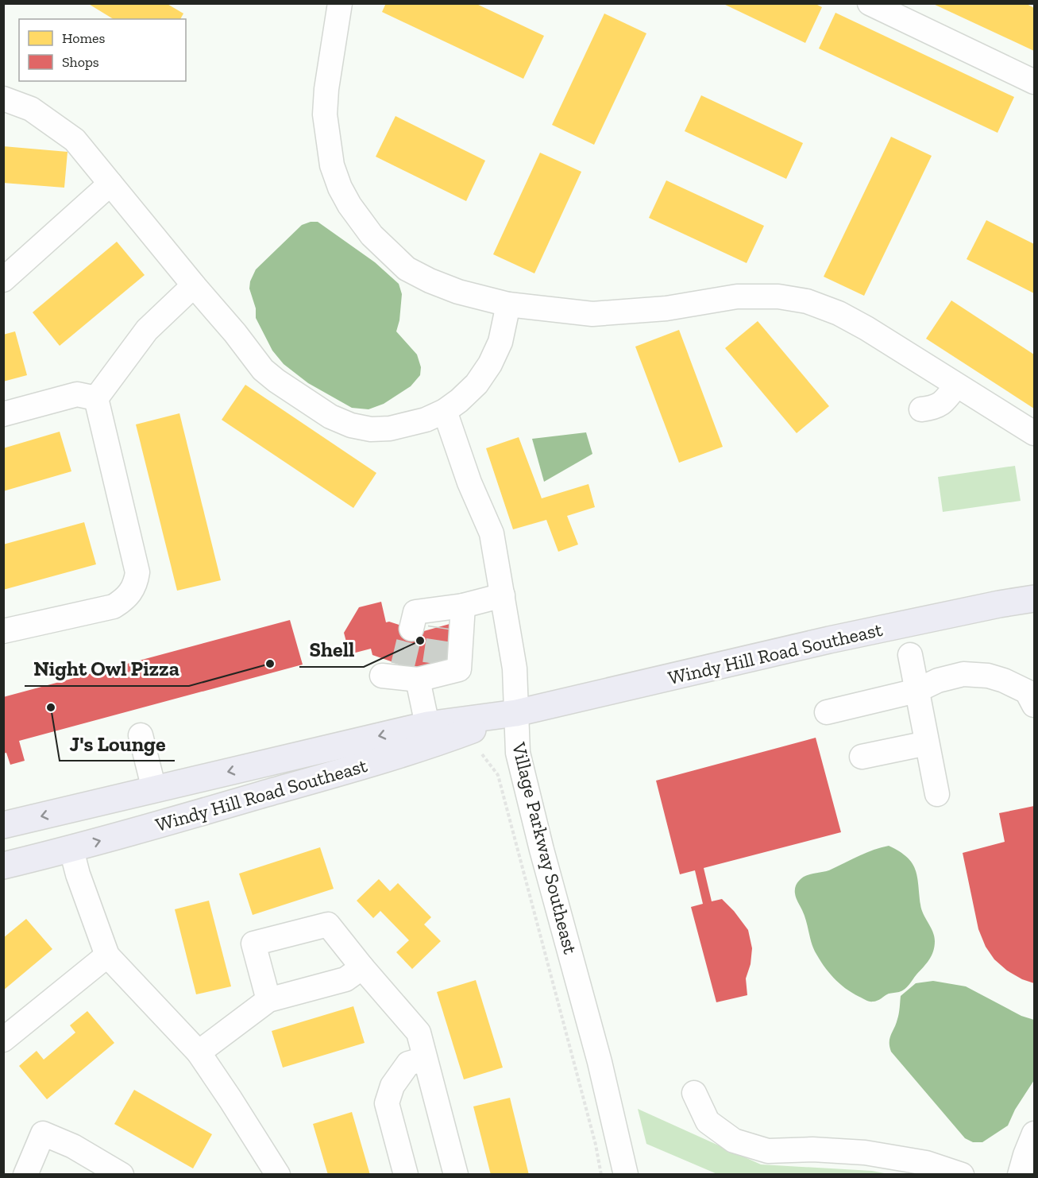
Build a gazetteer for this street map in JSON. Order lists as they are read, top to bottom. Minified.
{"streets":{"main road":["Windy Hill Road Southeast"],"street":["Village Parkway Southeast"]},"crossings":[["Windy Hill Road Southeast","Village Parkway Southeast"]],"places":["Shell","Night Owl Pizza","J's Lounge"],"legend":["Homes","Shops"]}
